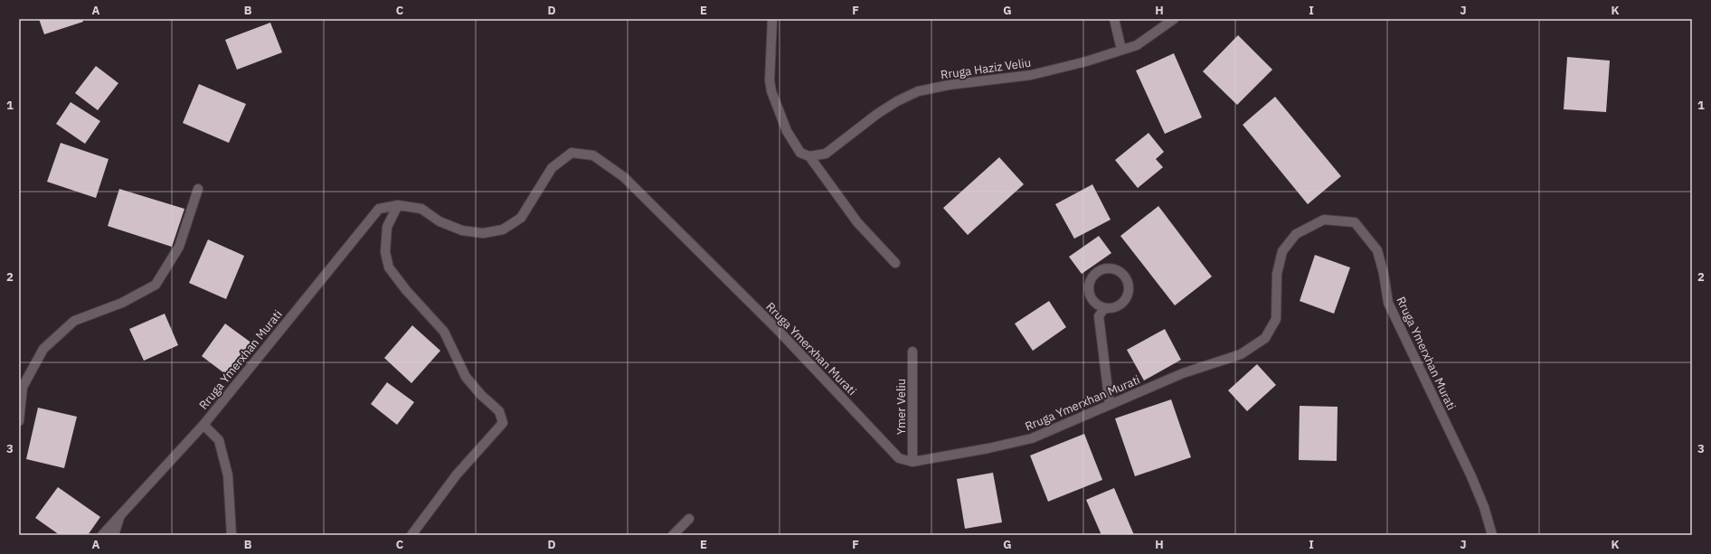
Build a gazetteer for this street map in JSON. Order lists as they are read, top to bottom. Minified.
{"streets":{"street":["Rruga Haziz Veliu","Rruga Ymerxhan Murati","Ymer Veliu"]},"crossings":[["Rruga Ymerxhan Murati","Ymer Veliu"]],"grid":{"columns":["A","B","C","D","E","F","G","H","I","J","K"],"rows":["1","2","3"]}}
